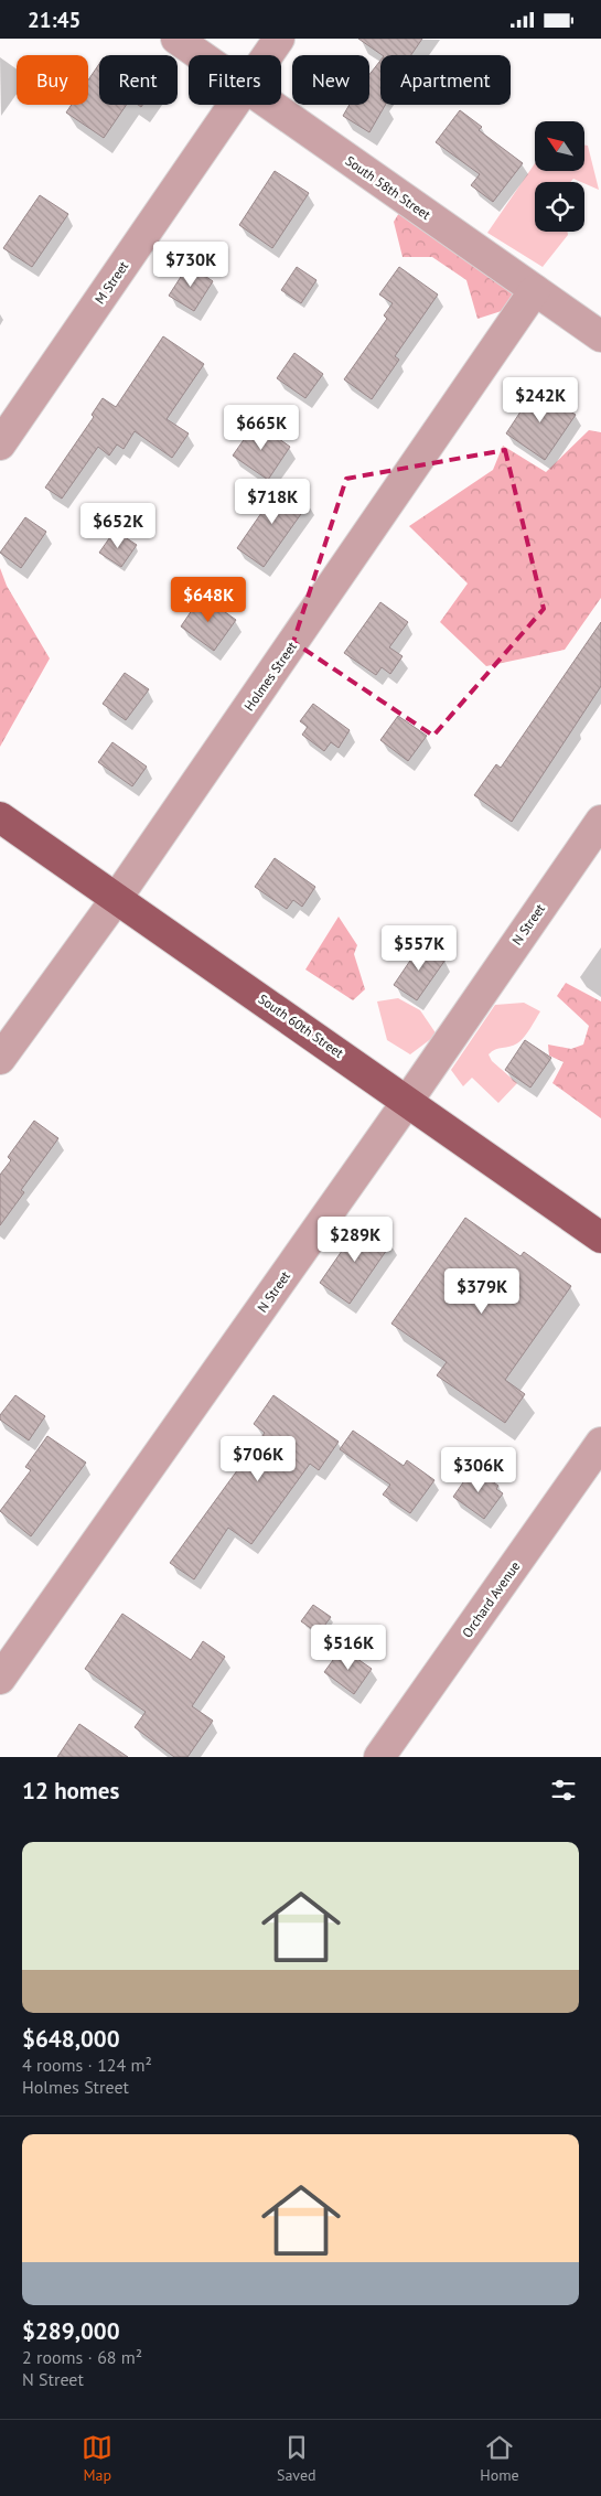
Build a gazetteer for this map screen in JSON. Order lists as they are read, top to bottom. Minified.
{"streets":{"main road":["South 60th Street"],"street":["South 58th Street","M Street","Holmes Street","N Street","Orchard Avenue"]},"crossings":[["South 58th Street","Holmes Street"],["Holmes Street","South 60th Street"],["N Street","South 60th Street"]],"north":"top left","page":{"status":"21:45","chip":["Buy","Rent","Filters","New","Apartment"],"price":["$730K","$242K","$665K","$718K","$652K","$648K","$557K","$289K","$379K","$706K","$306K","$516K"],"heading":"12 homes","list":[{"name":"$648,000","note":"4 rooms · 124 m² · Holmes Street"},{"name":"$289,000","note":"2 rooms · 68 m² · N Street"}],"tabs":["Map","Saved","Home"]}}
